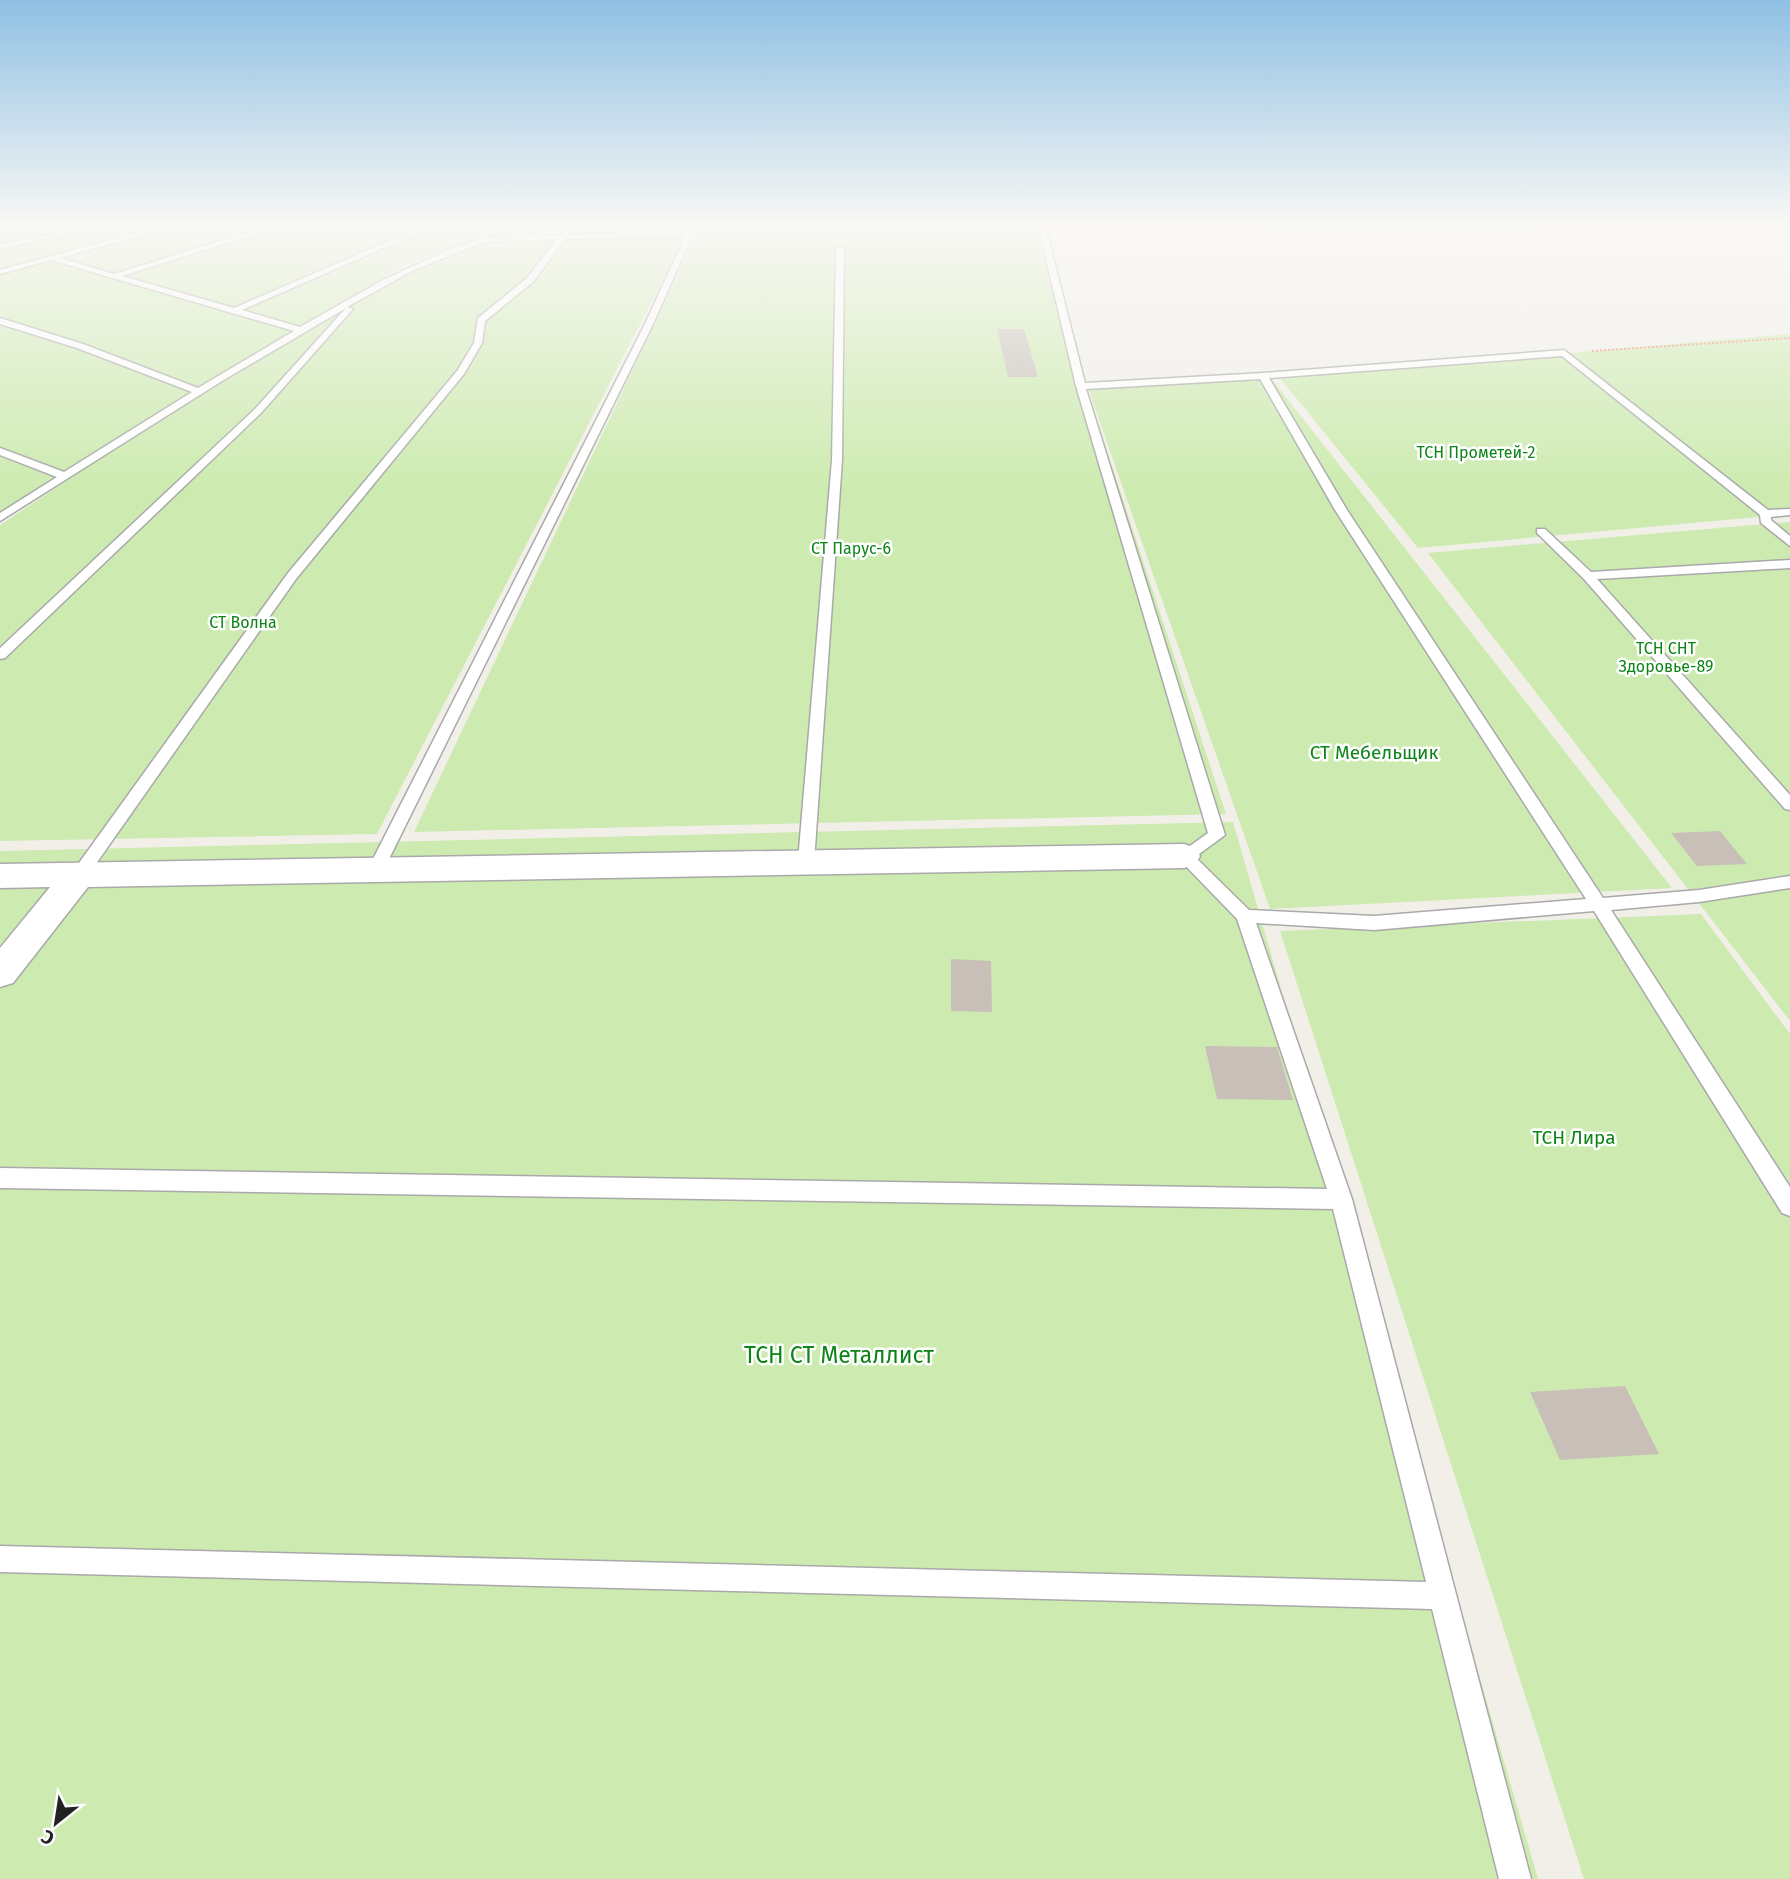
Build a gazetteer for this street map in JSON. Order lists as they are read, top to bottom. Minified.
{"parks":["ТСН Прометей-2","СТ Парус-6","СТ Волна","ТСН СНТ Здоровье-89","СТ Мебельщик","ТСН Лира","ТСН СТ Металлист"],"north":"bottom left"}
